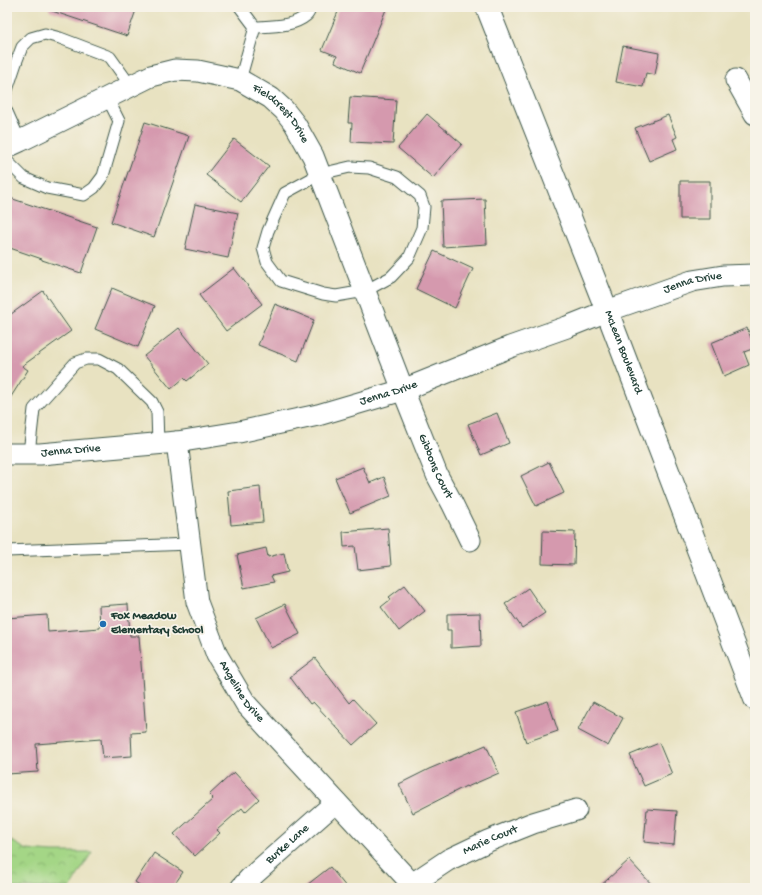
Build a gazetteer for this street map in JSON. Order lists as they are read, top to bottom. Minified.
{"streets":{"main road":["McLean Boulevard"],"street":["Fieldcrest Drive","Jenna Drive","Gibbons Court","Angeline Drive","Marie Court","Burke Lane"]},"crossings":[["Fieldcrest Drive","Jenna Drive"],["Fieldcrest Drive","Gibbons Court"],["Jenna Drive","McLean Boulevard"],["Jenna Drive","Gibbons Court"],["Jenna Drive","Angeline Drive"],["Angeline Drive","Marie Court"],["Angeline Drive","Burke Lane"]],"places":["Fox Meadow Elementary School"]}
